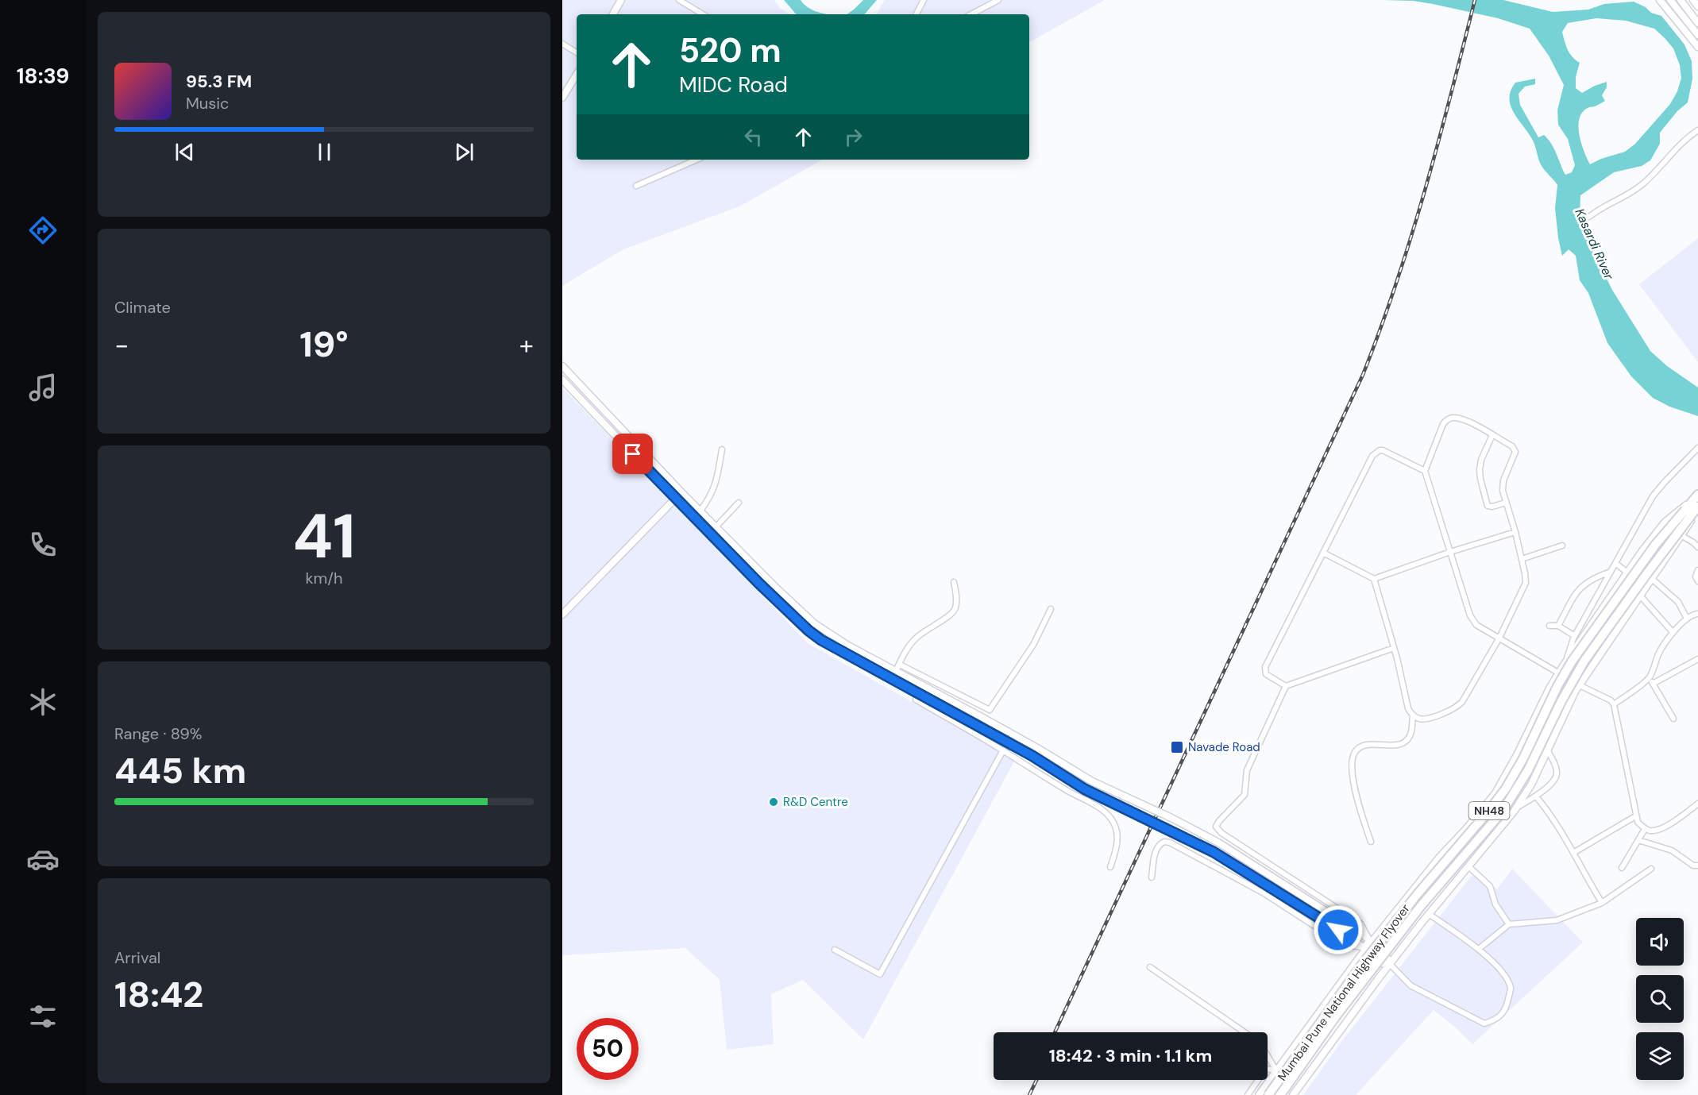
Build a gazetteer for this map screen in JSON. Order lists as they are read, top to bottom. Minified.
{"streets":{"highway":["NH48","Mumbai Pune National Highway Flyover"]},"water":["Kasardi River"],"places":{"transit":["Navade Road"],"other":["R&D Centre"]},"page":{"tabs":"18:39","turn":["520 m","MIDC Road"],"song":["95.3 FM","Music"],"tile":["Climate",["41","km/h"],["Range · 89%","445 km"],["Arrival","18:42"]],"heat":["−","19°","+"],"limit":"50","trip":"18:42 · 3 min · 1.1 km"}}
